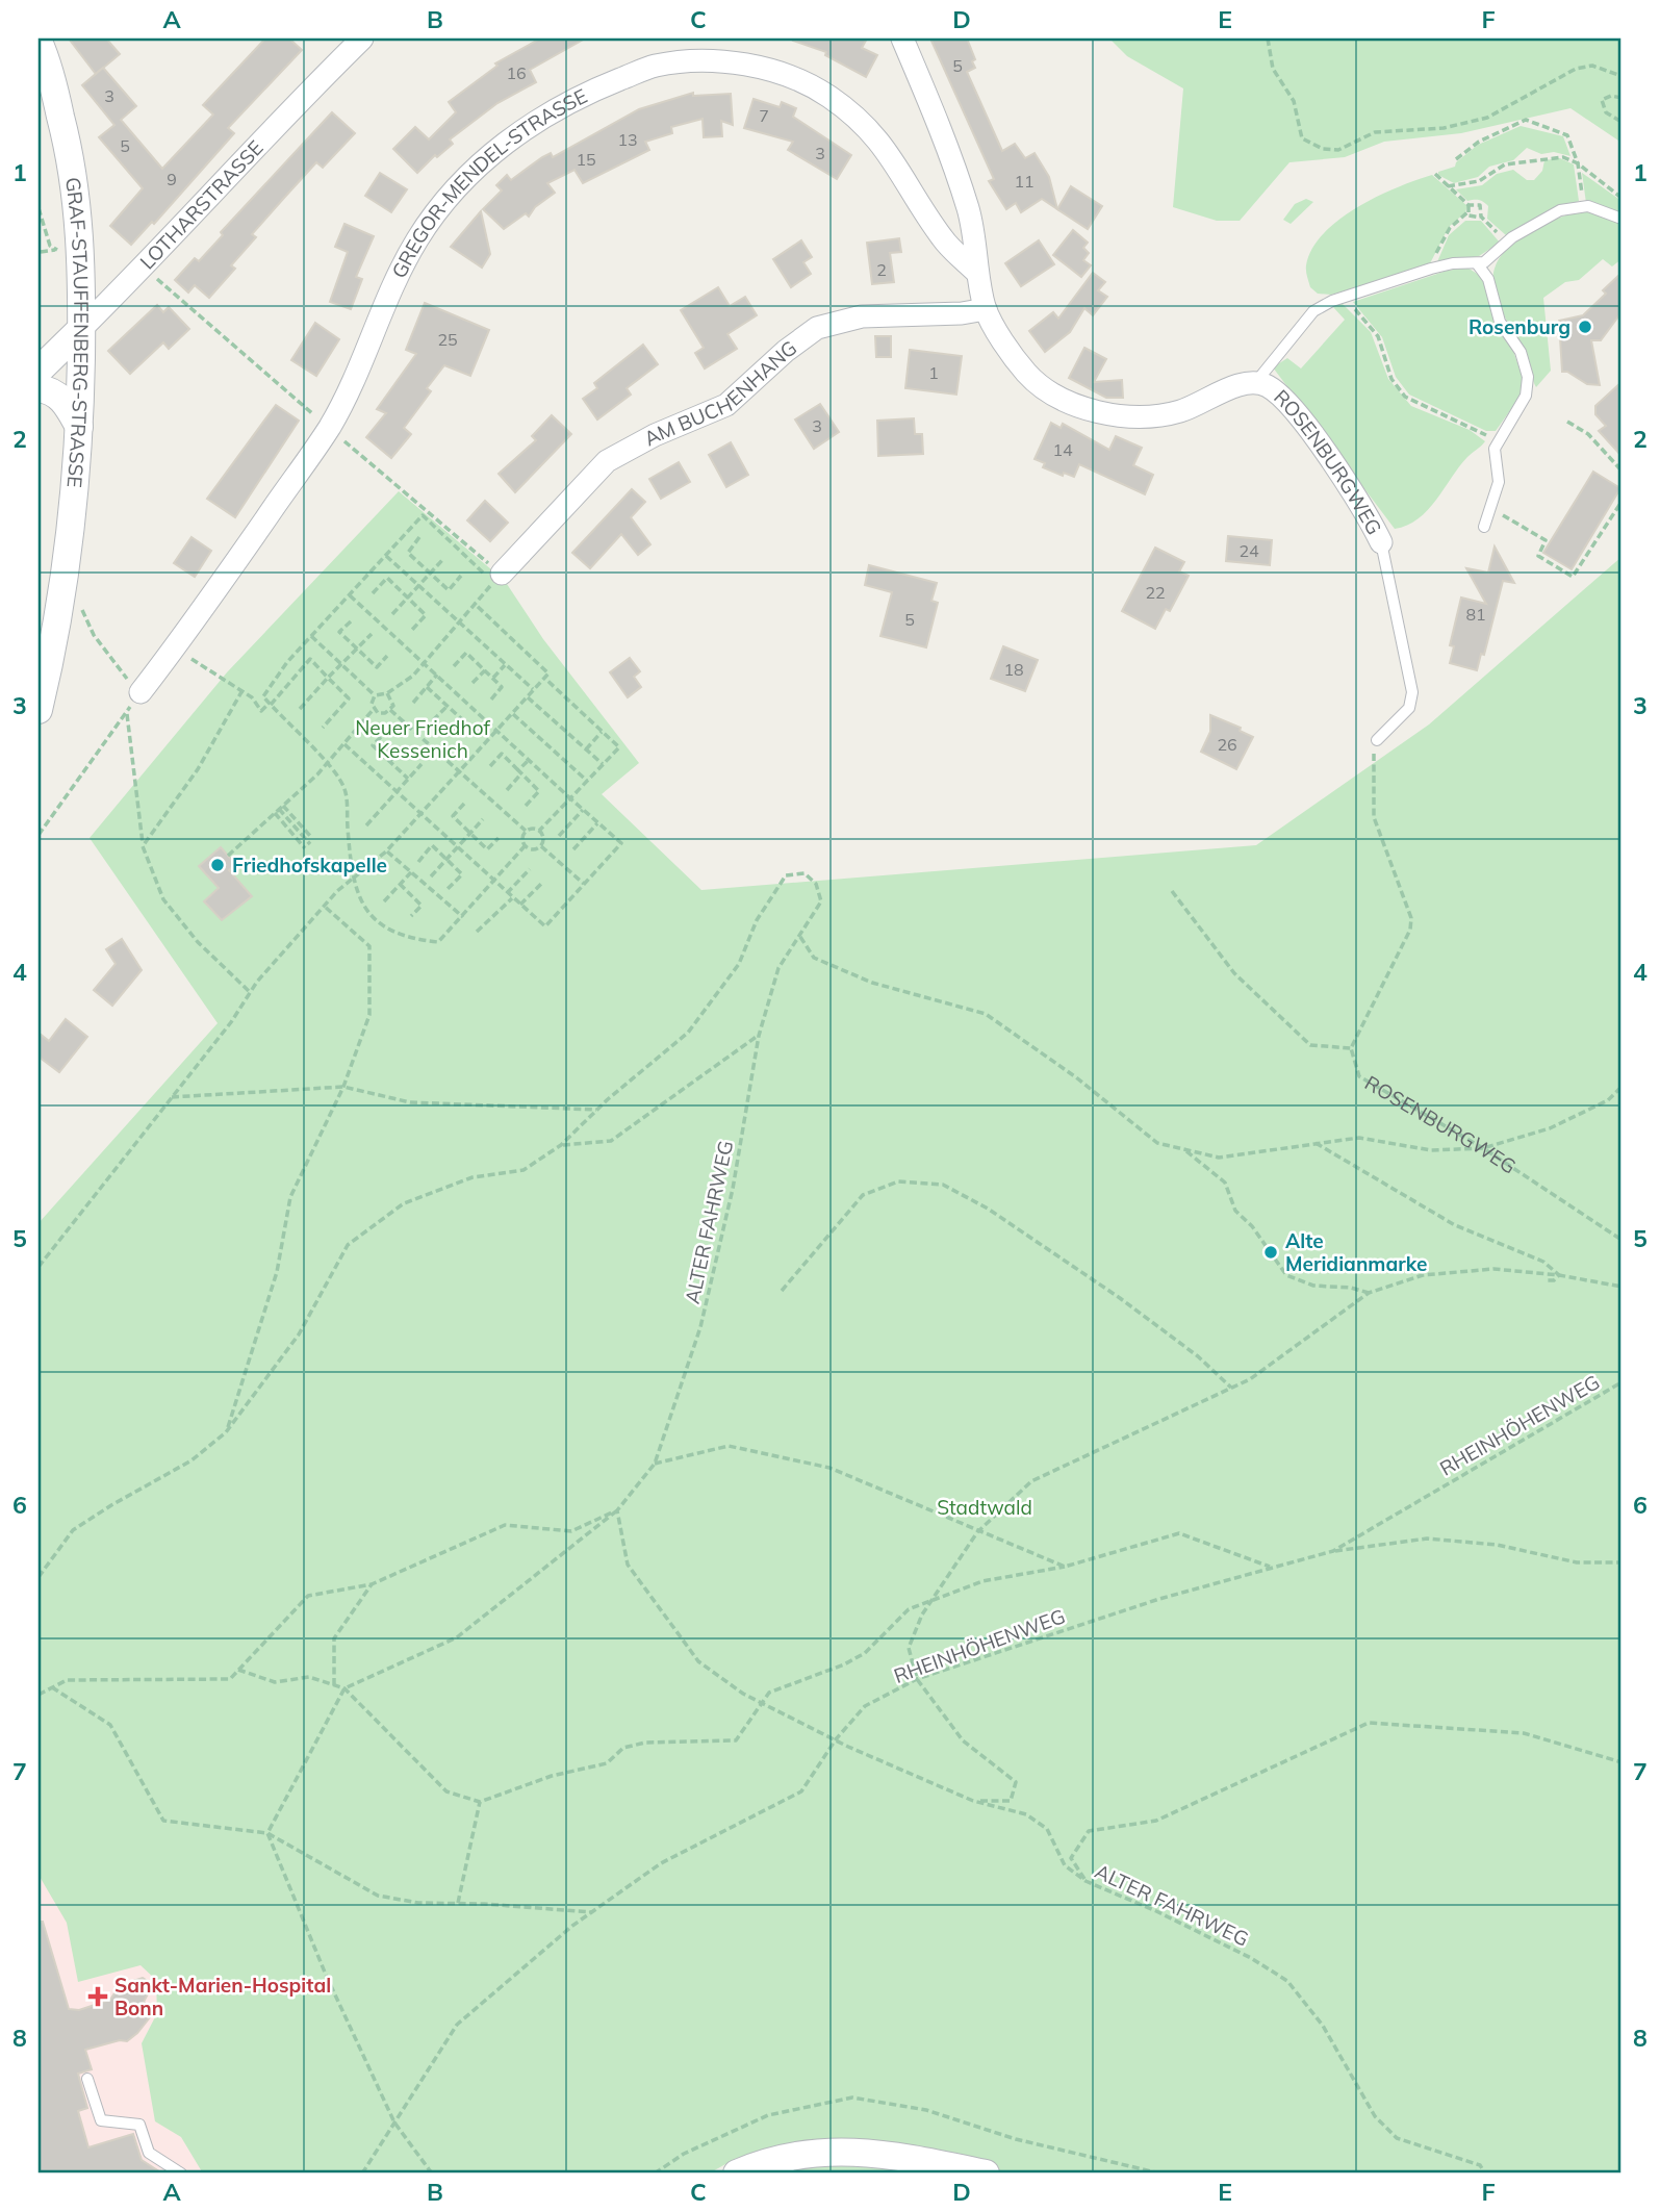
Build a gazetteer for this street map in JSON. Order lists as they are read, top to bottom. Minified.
{"streets":{"street":["GREGOR-MENDEL-STRASSE","LOTHARSTRASSE","GRAF-STAUFFENBERG-STRASSE","AM BUCHENHANG","ROSENBURGWEG"],"path":["ALTER FAHRWEG","RHEINHÖHENWEG"]},"crossings":[["GREGOR-MENDEL-STRASSE","ROSENBURGWEG"],["LOTHARSTRASSE","GRAF-STAUFFENBERG-STRASSE"],["AM BUCHENHANG","ROSENBURGWEG"],["ALTER FAHRWEG","RHEINHÖHENWEG"]],"parks":["Neuer Friedhof Kessenich","Stadtwald"],"places":{"other":["Rosenburg","Friedhofskapelle","Alte Meridianmarke"],"health":["Sankt-Marien-Hospital Bonn"]},"house_numbers":["5","16","3","7","13","5","3","15","9","11","2","25","1","3","14","24","22","81","5","18","26"],"grid":{"columns":["A","B","C","D","E","F"],"rows":["1","2","3","4","5","6","7","8"]}}
